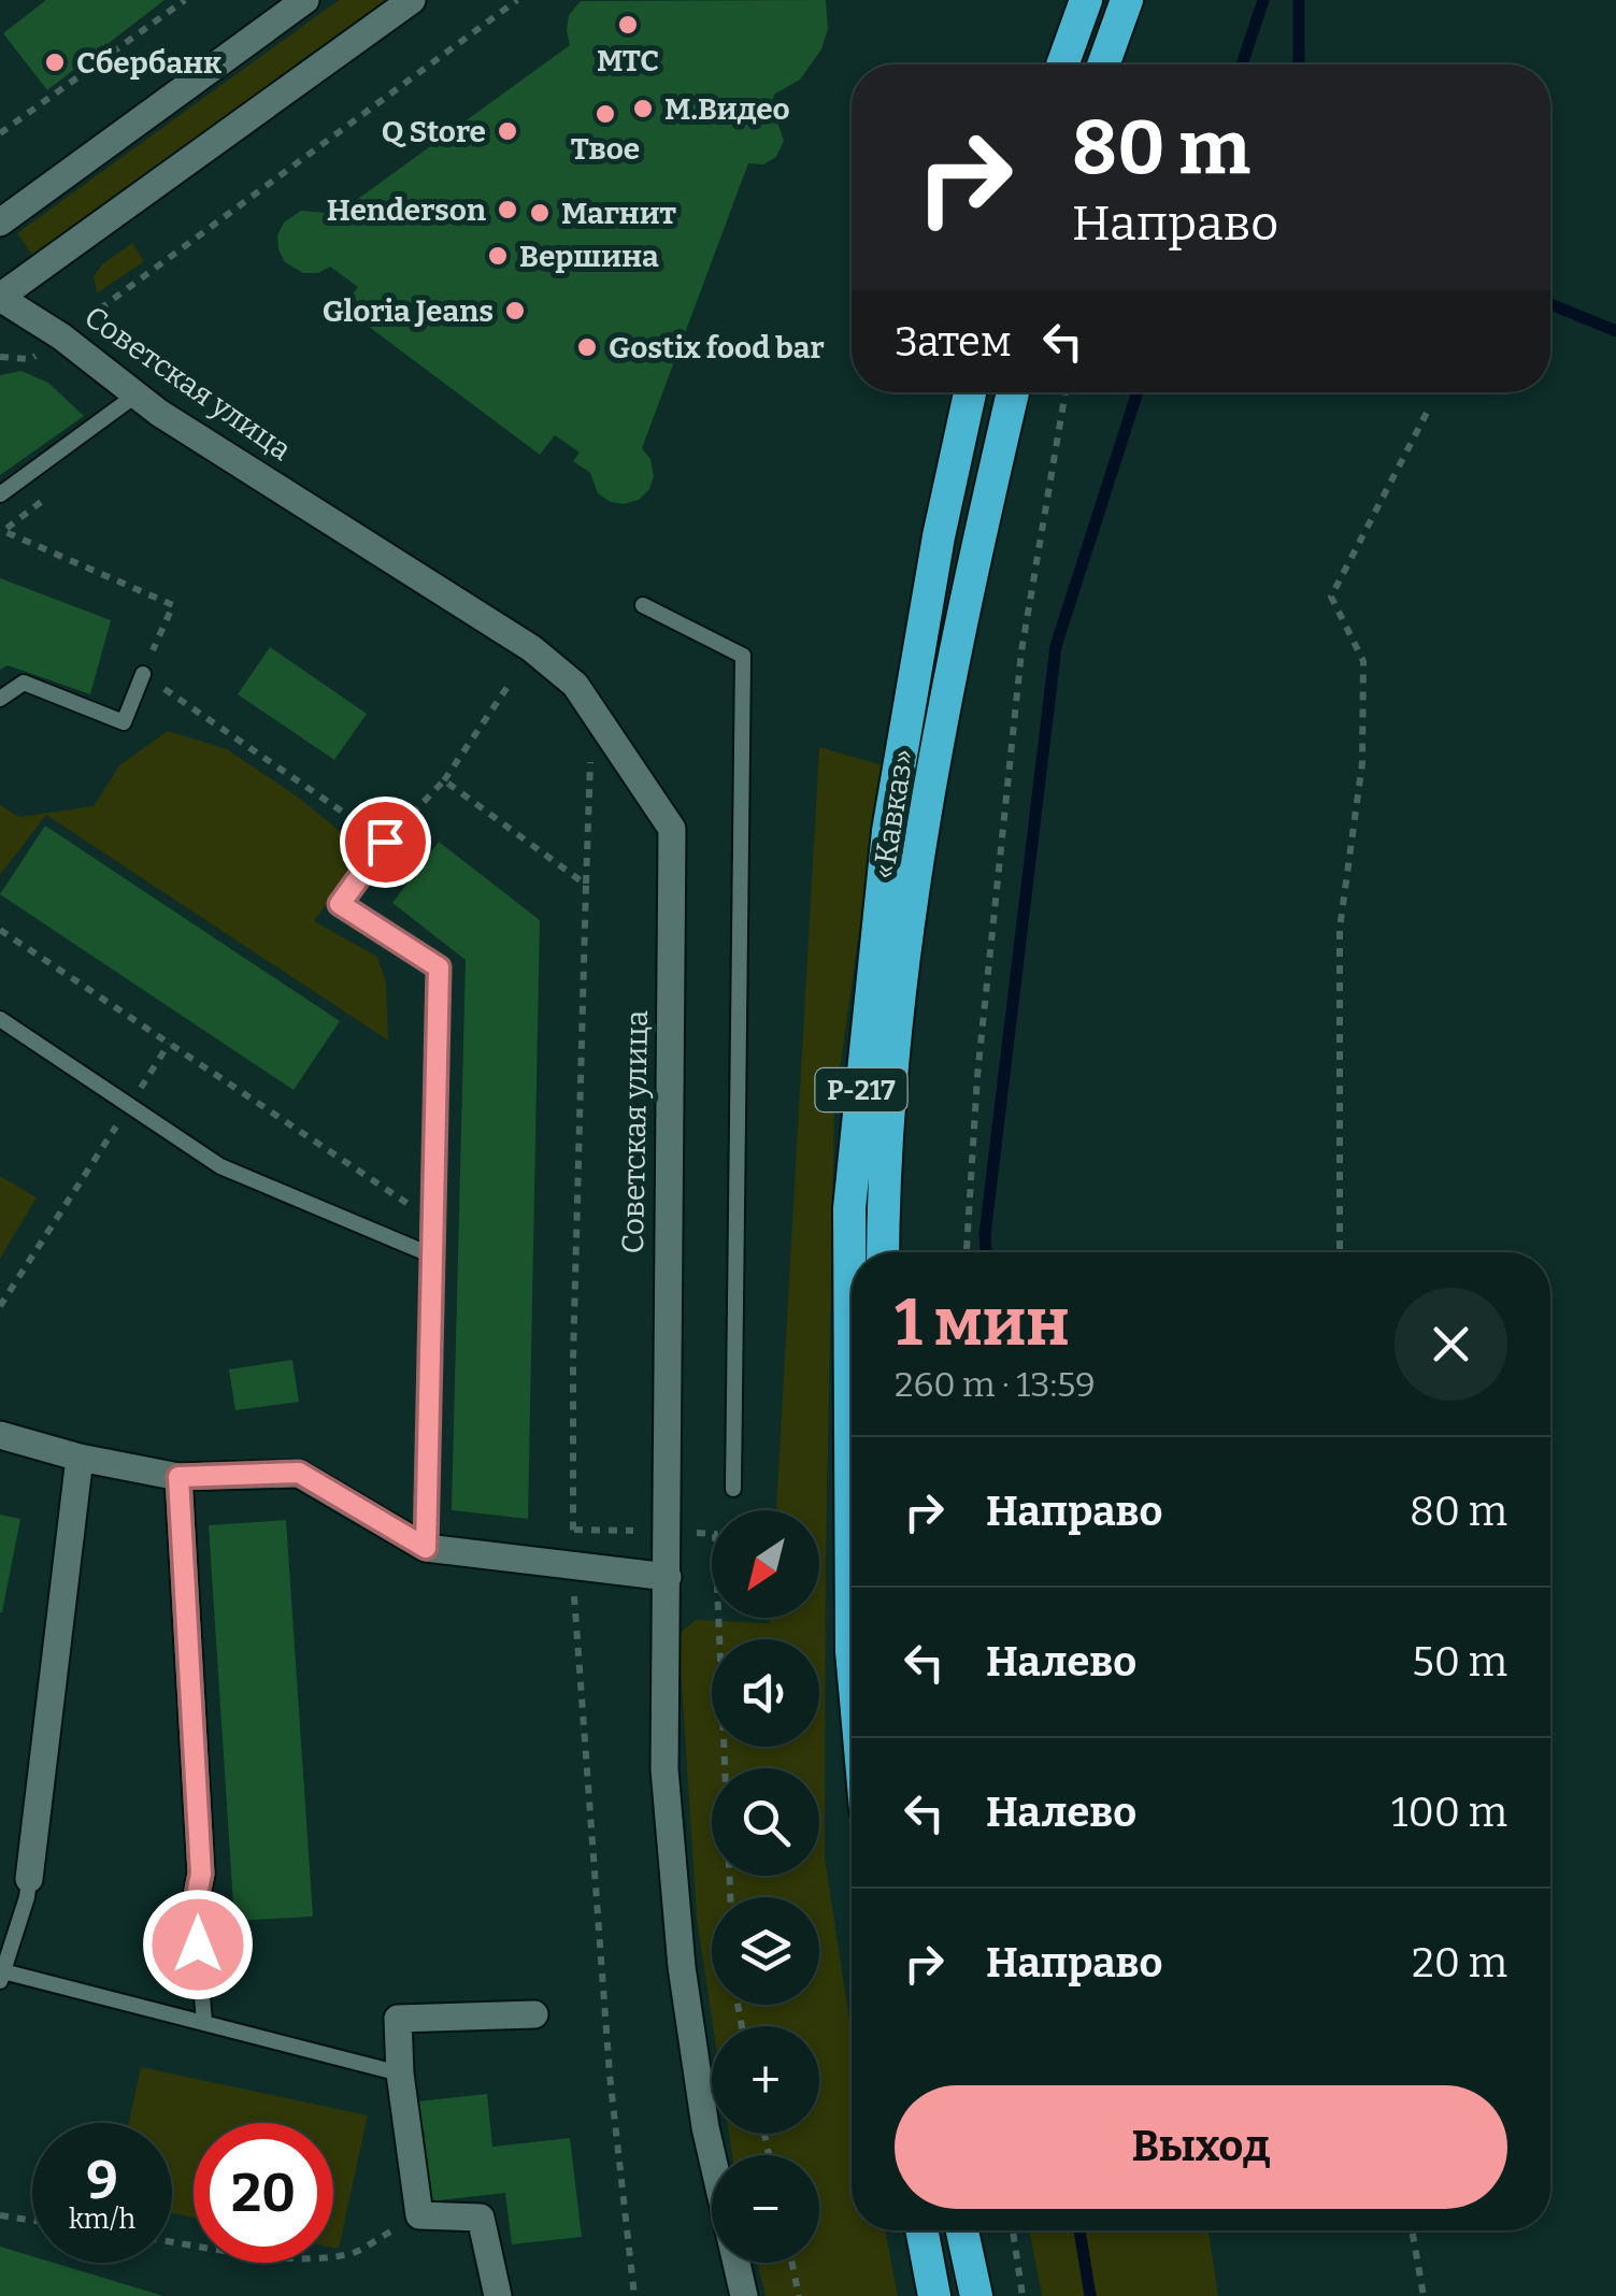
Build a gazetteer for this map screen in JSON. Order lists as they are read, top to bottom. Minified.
{"streets":{"highway":["«Кавказ»","Р-217"],"street":["Советская улица"]},"places":["МТС","Сбербанк","М.Видео","Твое","Q Store","Henderson","Магнит","Вершина","Gloria Jeans","Gostix food bar"],"north":"bottom left","page":{"turn":["80 m","Направо"],"then":"Затем","heading":["1 мин","260 m · 13:59"],"list":[{"name":"Направо","value":"80 m"},{"name":"Налево","value":"50 m"},{"name":"Налево","value":"100 m"},{"name":"Направо","value":"20 m"}],"map_buttons":["+","−"],"buttons":"Выход","speed":"9 km/h","limit":"20"}}
